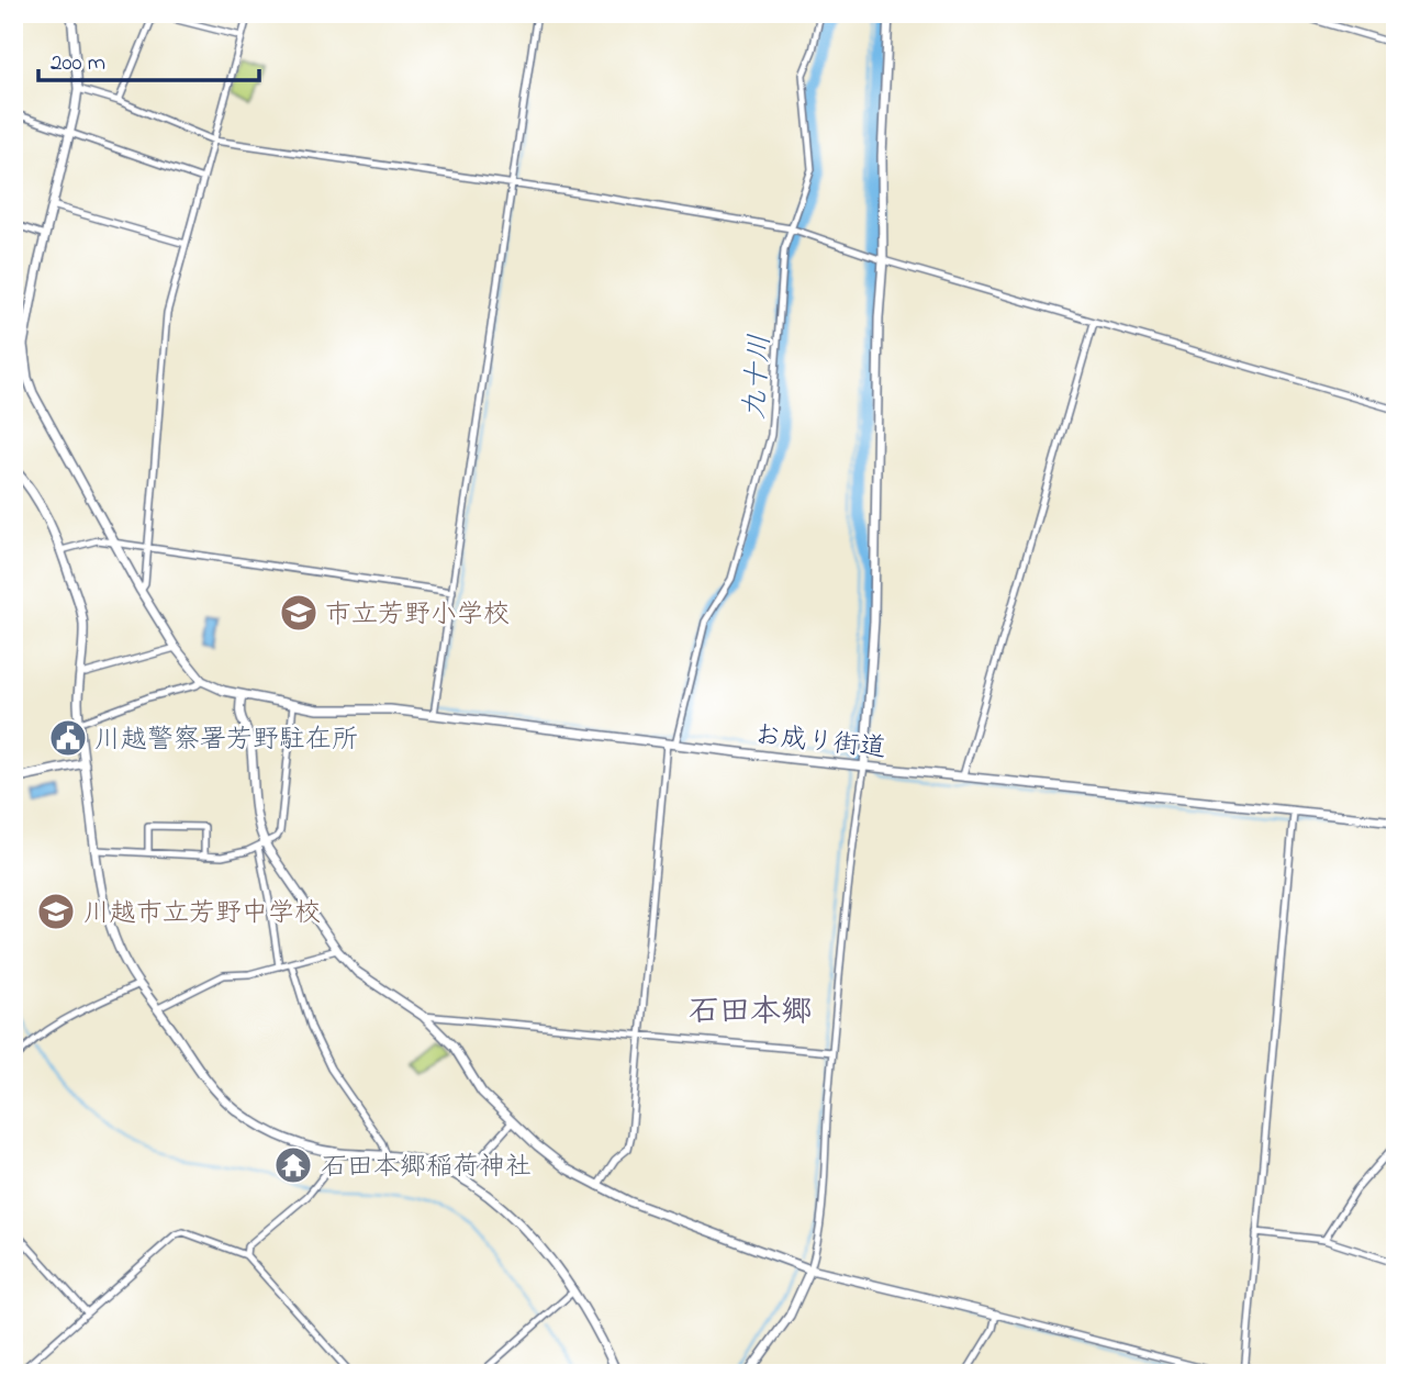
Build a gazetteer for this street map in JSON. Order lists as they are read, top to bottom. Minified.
{"streets":{"street":["お成り街道"]},"districts":["石田本郷"],"water":["九十川"],"places":{"school or university":["市立芳野小学校","川越市立芳野中学校"],"public building":["川越警察署芳野駐在所"],"temple":["石田本郷稲荷神社"]},"scale_bar":"200 m"}
